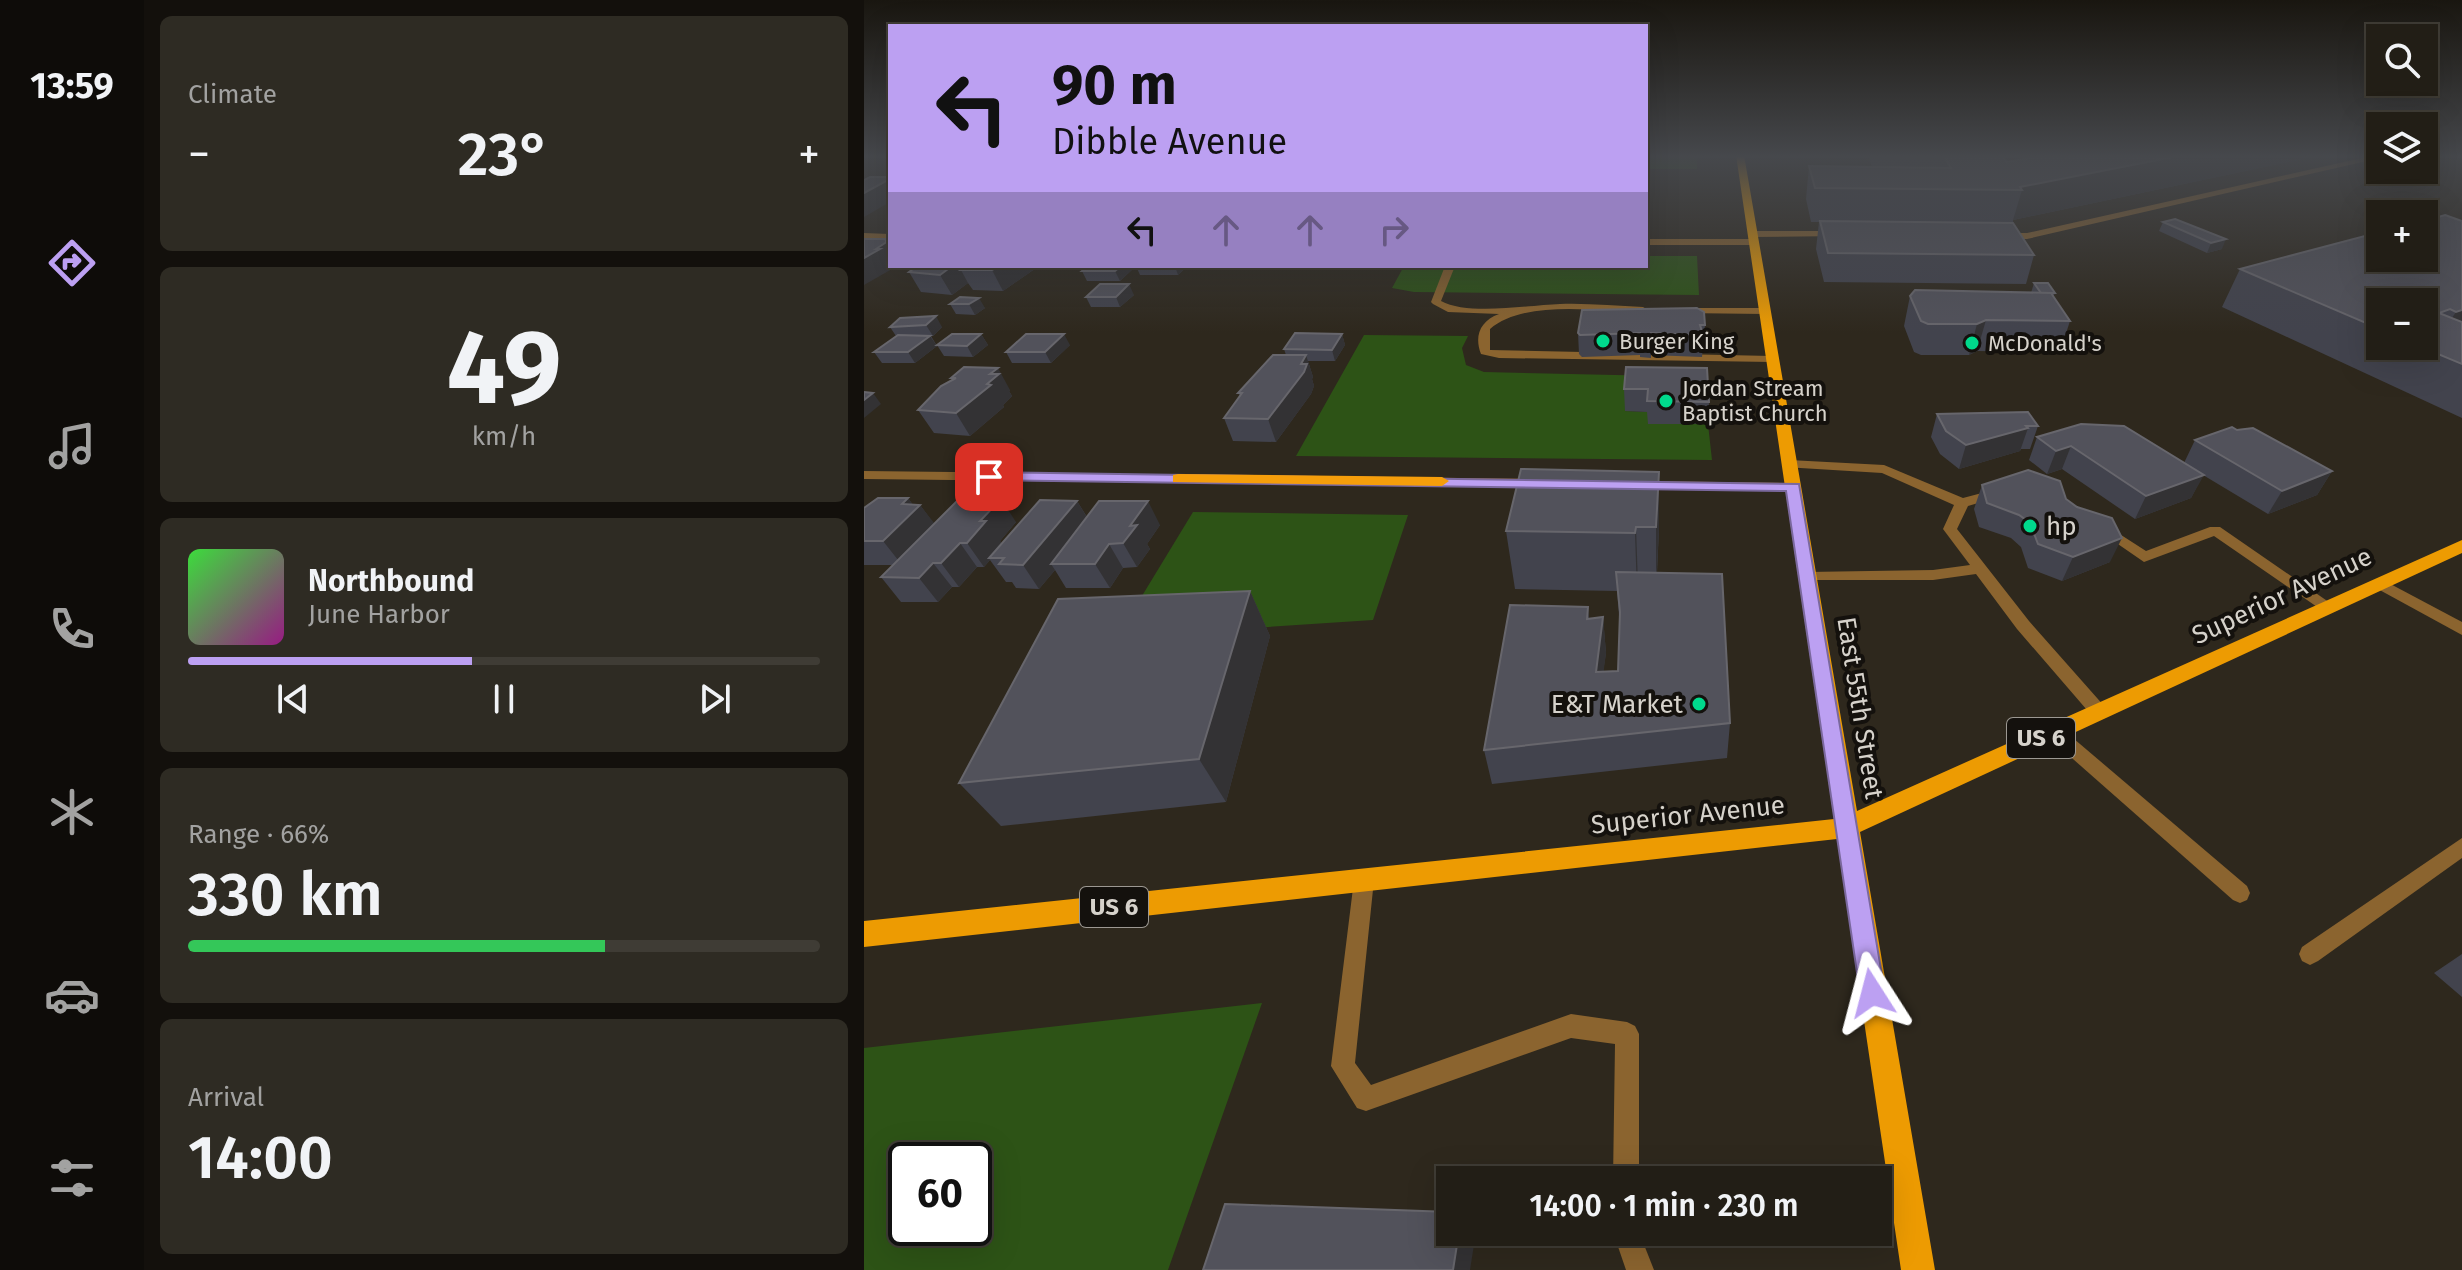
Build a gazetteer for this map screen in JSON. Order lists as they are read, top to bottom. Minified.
{"streets":{"main road":["Superior Avenue","East 55th Street","US 6"]},"crossings":[["Superior Avenue","East 55th Street"]],"places":["Burger King","McDonald's","Jordan Stream Baptist Church","hp","E&T Market"],"page":{"tabs":"13:59","tile":["Climate",["49","km/h"],["Range · 66%","330 km"],["Arrival","14:00"]],"map_buttons":["+","−"],"turn":["90 m","Dibble Avenue"],"heat":["−","23°","+"],"song":["Northbound","June Harbor"],"limit":"60","trip":"14:00 · 1 min · 230 m"}}
